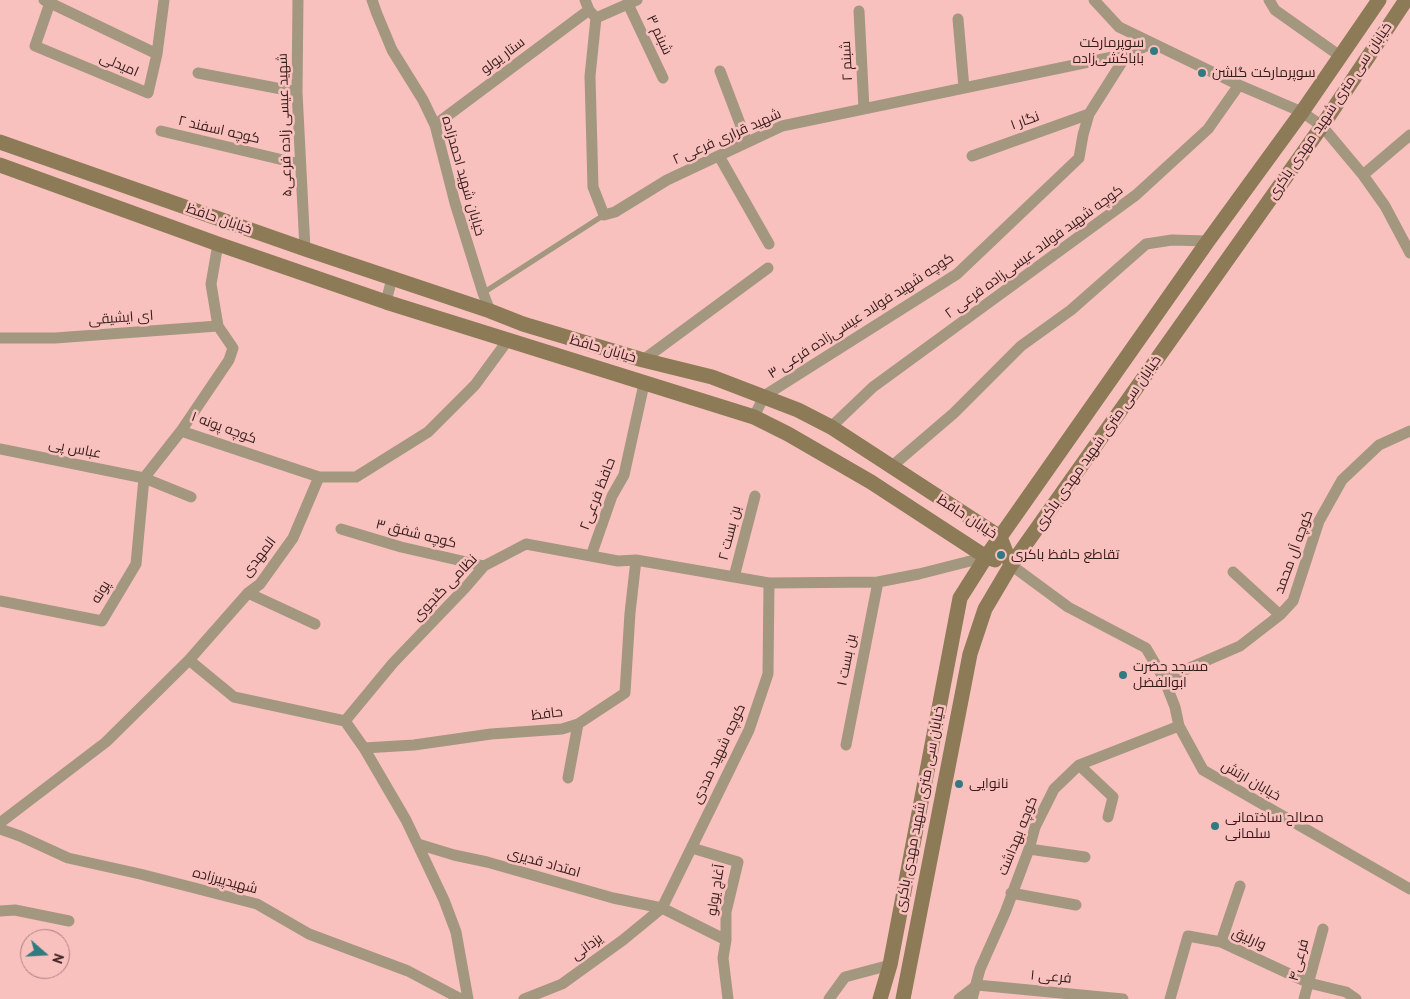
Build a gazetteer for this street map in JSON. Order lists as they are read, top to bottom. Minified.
{"streets":{"main road":["خیابان سی متری شهید مهدی باکری","خیابان حافظ"],"street":["شبنم ۳","ستار یولو","شبنم ۲","امیدلی","نگار ۱","شهید عیسی زاده فرعی۵","کوچه اسفند ۲","شهید قراری فرعی ۲","خیابان شهید احمدزاده","کوچه شهید فولاد عیسی‌زاده فرعی ۲","کوچه شهید فولاد عیسی‌زاده فرعی ۳","ای ایشیقی","کوچه پونه ۱","عباس پی","حافظ فرعی۲","بن بست ۲","کوچه شفق ۳","کوچه آل محمد","المهدی","نظامی گنجوی","پونه","بن بست ۱","حافظ","کوچه شهید مددی","خیابان ارتش","کوچه بهداشت","امتداد قدیری","شهیدپیرزاده","آغاج یولو","وارلیق","یزدانی","فرعی۴","فرعی ۱"]},"crossings":[["شبنم ۳","ستار یولو"],["ستار یولو","خیابان شهید احمدزاده"],["شبنم ۲","شهید قراری فرعی ۲"],["خیابان سی متری شهید مهدی باکری","خیابان حافظ"],["خیابان سی متری شهید مهدی باکری","خیابان ارتش"],["نگار ۱","کوچه شهید فولاد عیسی‌زاده فرعی ۳"],["شهید عیسی زاده فرعی۵","کوچه اسفند ۲"],["شهید عیسی زاده فرعی۵","خیابان حافظ"],["شهید قراری فرعی ۲","کوچه شهید فولاد عیسی‌زاده فرعی ۳"],["خیابان شهید احمدزاده","خیابان حافظ"],["خیابان حافظ","کوچه شهید فولاد عیسی‌زاده فرعی ۲"],["خیابان حافظ","کوچه شهید فولاد عیسی‌زاده فرعی ۳"],["خیابان حافظ","حافظ فرعی۲"],["خیابان حافظ","خیابان ارتش"],["ای ایشیقی","کوچه پونه ۱"],["کوچه پونه ۱","المهدی"],["عباس پی","پونه"],["حافظ فرعی۲","نظامی گنجوی"],["بن بست ۲","نظامی گنجوی"],["کوچه شفق ۳","نظامی گنجوی"],["کوچه آل محمد","خیابان ارتش"],["نظامی گنجوی","حافظ"],["نظامی گنجوی","کوچه شهید مددی"],["کوچه شهید مددی","امتداد قدیری"],["کوچه شهید مددی","آغاج یولو"],["کوچه شهید مددی","یزدانی"],["خیابان ارتش","کوچه بهداشت"],["کوچه بهداشت","فرعی ۱"],["امتداد قدیری","آغاج یولو"],["امتداد قدیری","یزدانی"],["وارلیق","فرعی۴"]],"places":["سوپرمارکت باباکشی‌زاده","سوپرمارکت گلشن","تقاطع حافظ باکری","مسجد حضرت ابوالفضل","نانوایی","مصالح ساختمانی سلمانی"],"north":"right"}
